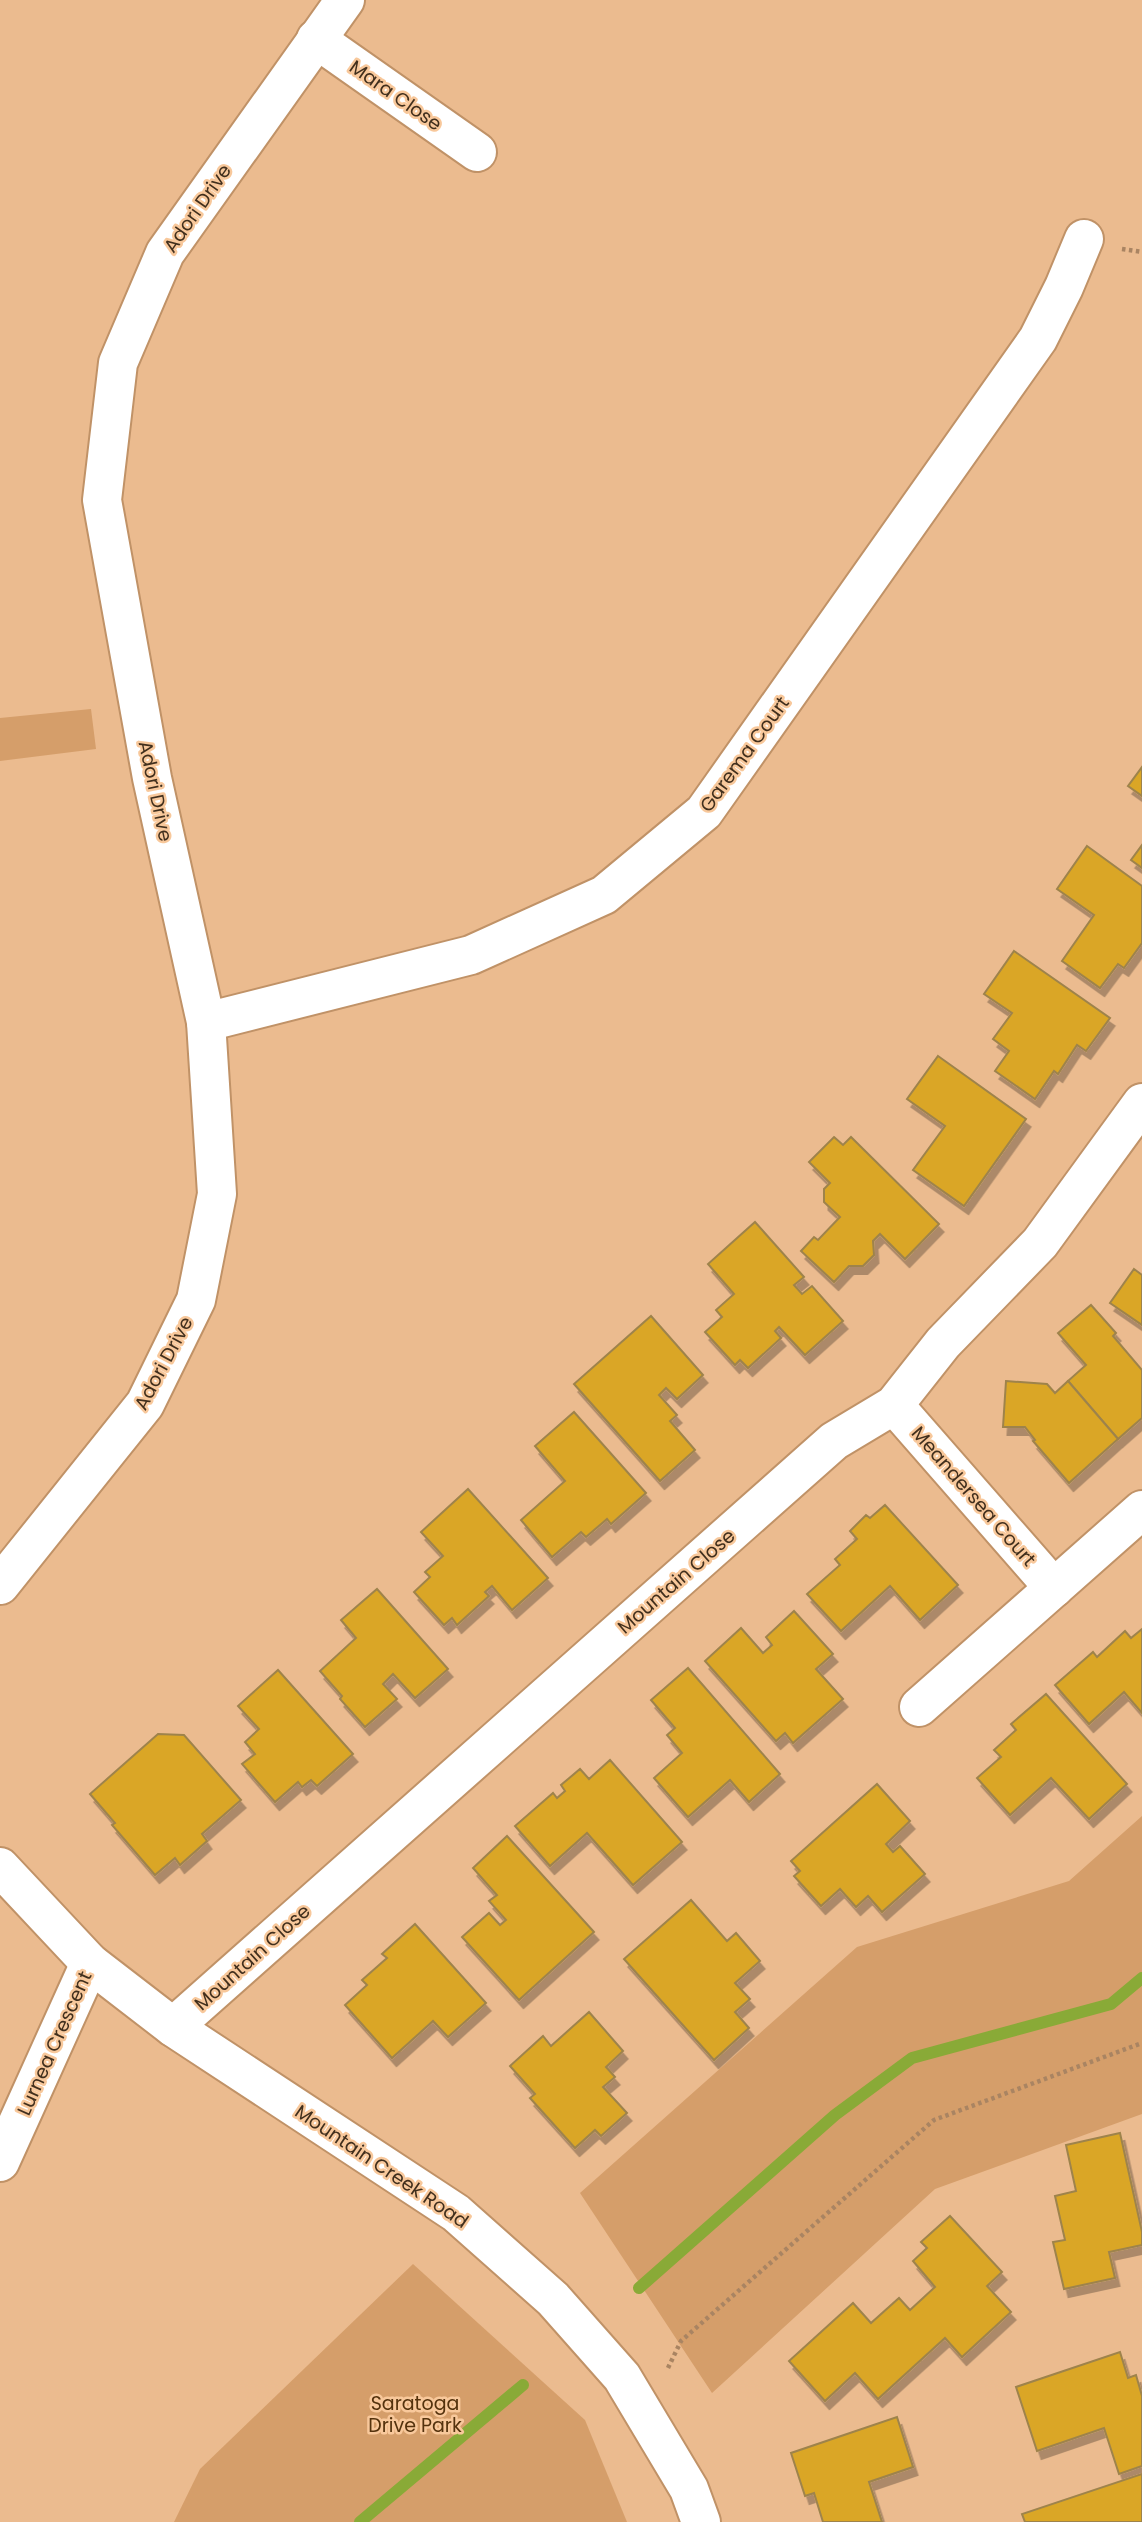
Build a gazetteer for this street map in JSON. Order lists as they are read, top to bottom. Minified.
{"streets":{"street":["Mara Close","Adori Drive","Garema Court","Meandersea Court","Mountain Close","Lurnea Crescent","Mountain Creek Road"]},"crossings":[["Mara Close","Adori Drive"],["Adori Drive","Garema Court"],["Meandersea Court","Mountain Close"],["Mountain Close","Mountain Creek Road"],["Lurnea Crescent","Mountain Creek Road"]],"parks":["Saratoga Drive Park"]}
